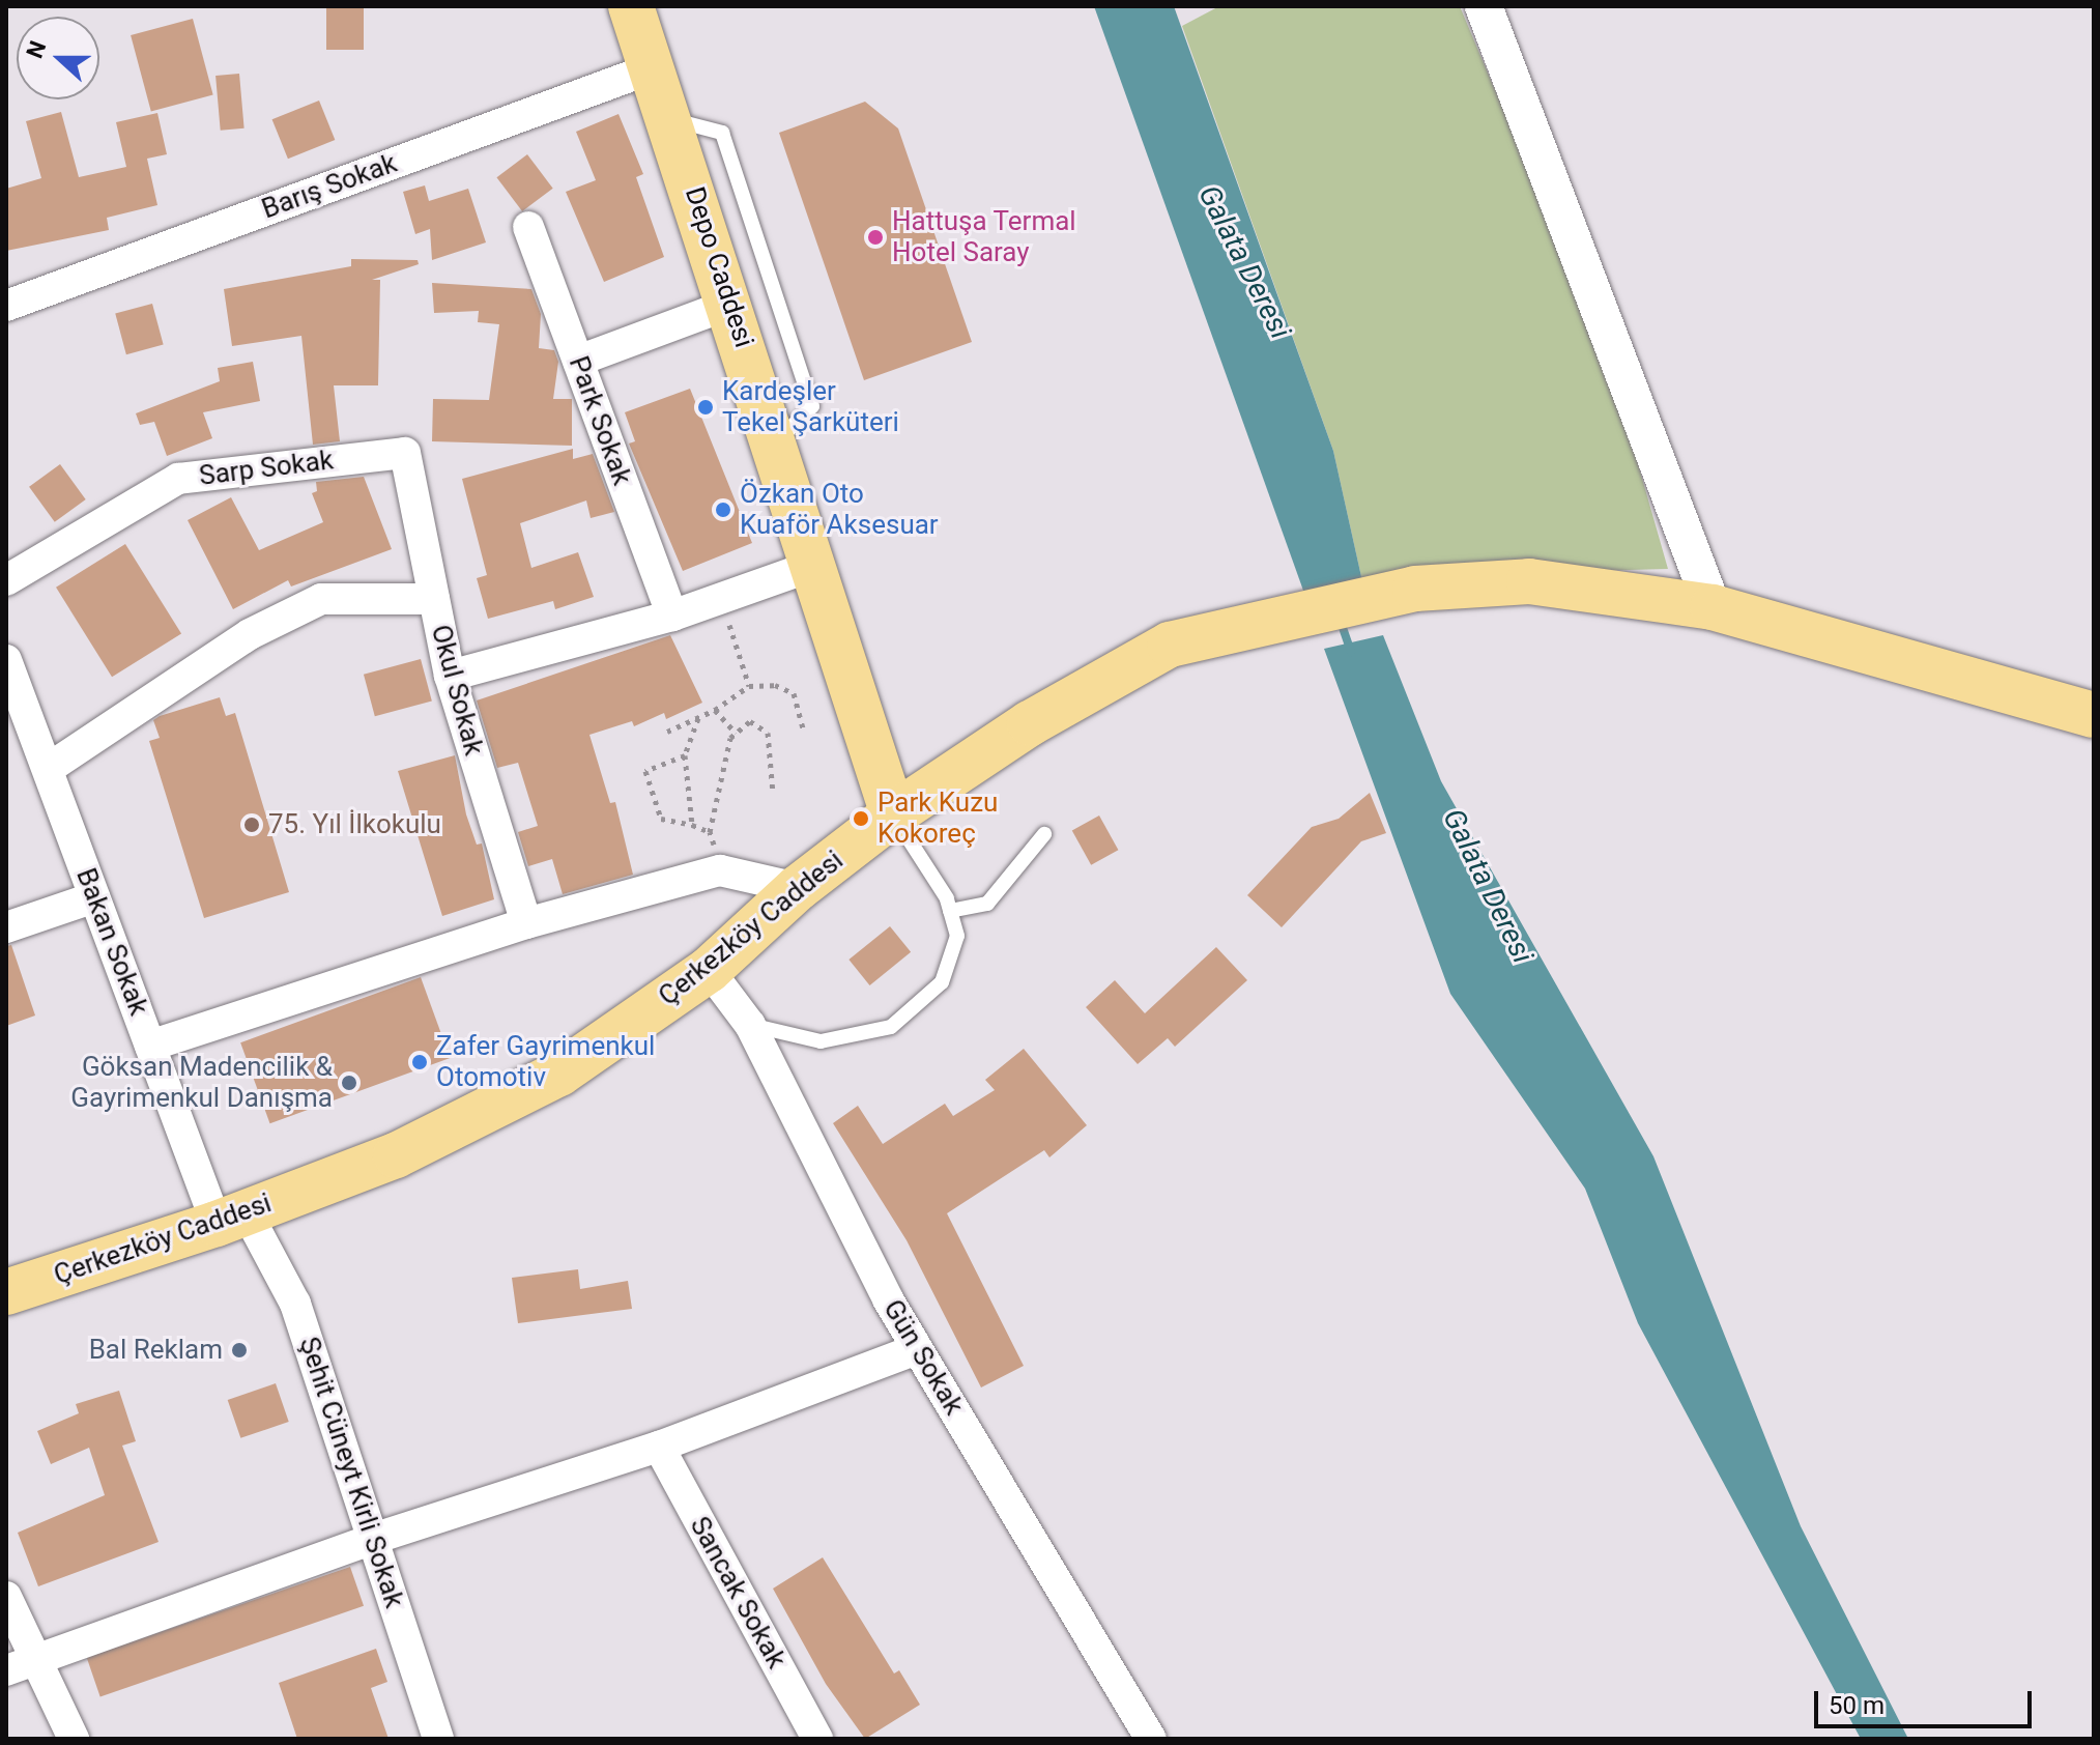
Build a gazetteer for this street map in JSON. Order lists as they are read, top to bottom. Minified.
{"streets":{"main road":["Depo Caddesi","Çerkezköy Caddesi"],"street":["Barış Sokak","Park Sokak","Sarp Sokak","Okul Sokak","Bakan Sokak","Gün Sokak","Şehit Cüneyt Kirli Sokak","Sancak Sokak"]},"crossings":[["Barış Sokak","Depo Caddesi"],["Depo Caddesi","Çerkezköy Caddesi"],["Sarp Sokak","Okul Sokak"],["Çerkezköy Caddesi","Bakan Sokak"],["Çerkezköy Caddesi","Gün Sokak"],["Çerkezköy Caddesi","Şehit Cüneyt Kirli Sokak"],["Bakan Sokak","Şehit Cüneyt Kirli Sokak"]],"water":["Galata Deresi"],"places":["Hattuşa Termal Hotel Saray","Kardeşler Tekel Şarküteri","Özkan Oto Kuaför Aksesuar","Park Kuzu Kokoreç","75. Yıl İlkokulu","Zafer Gayrimenkul Otomotiv","Göksan Madencilik & Gayrimenkul Danışma","Bal Reklam"],"scale_bar":"50 m","north":"left"}
